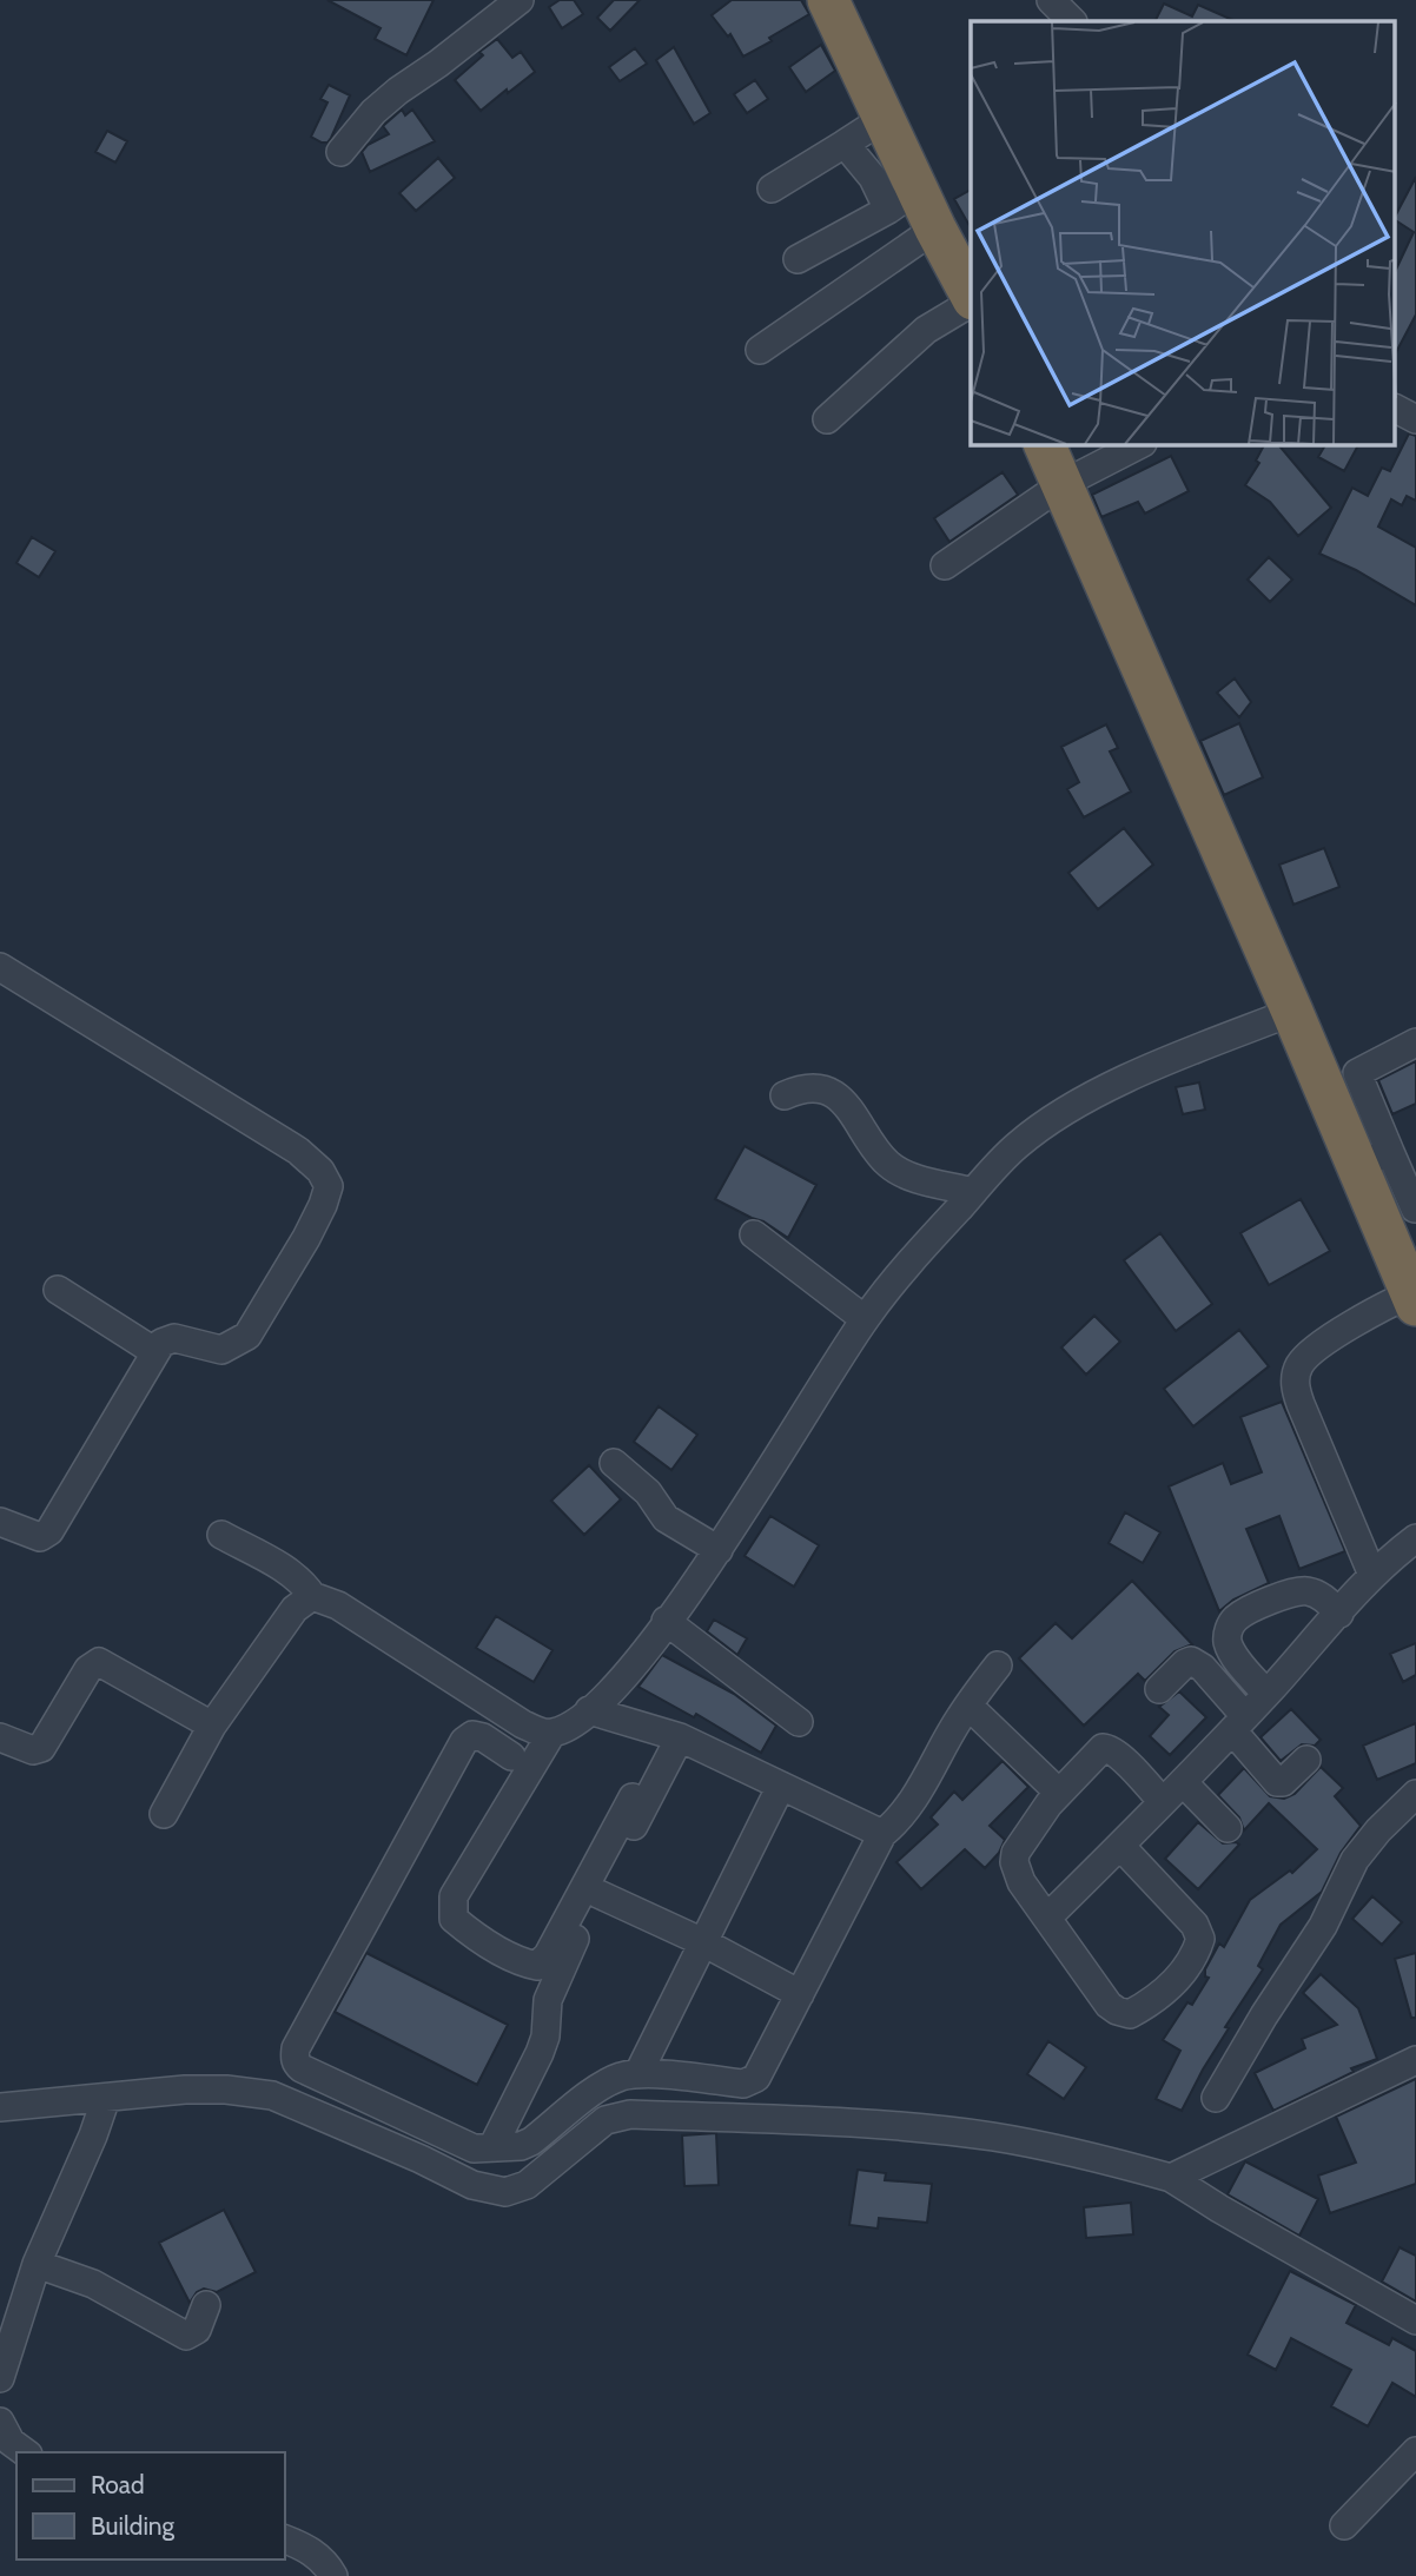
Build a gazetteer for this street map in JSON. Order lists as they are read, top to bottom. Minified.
{"legend":["Road","Building"]}
